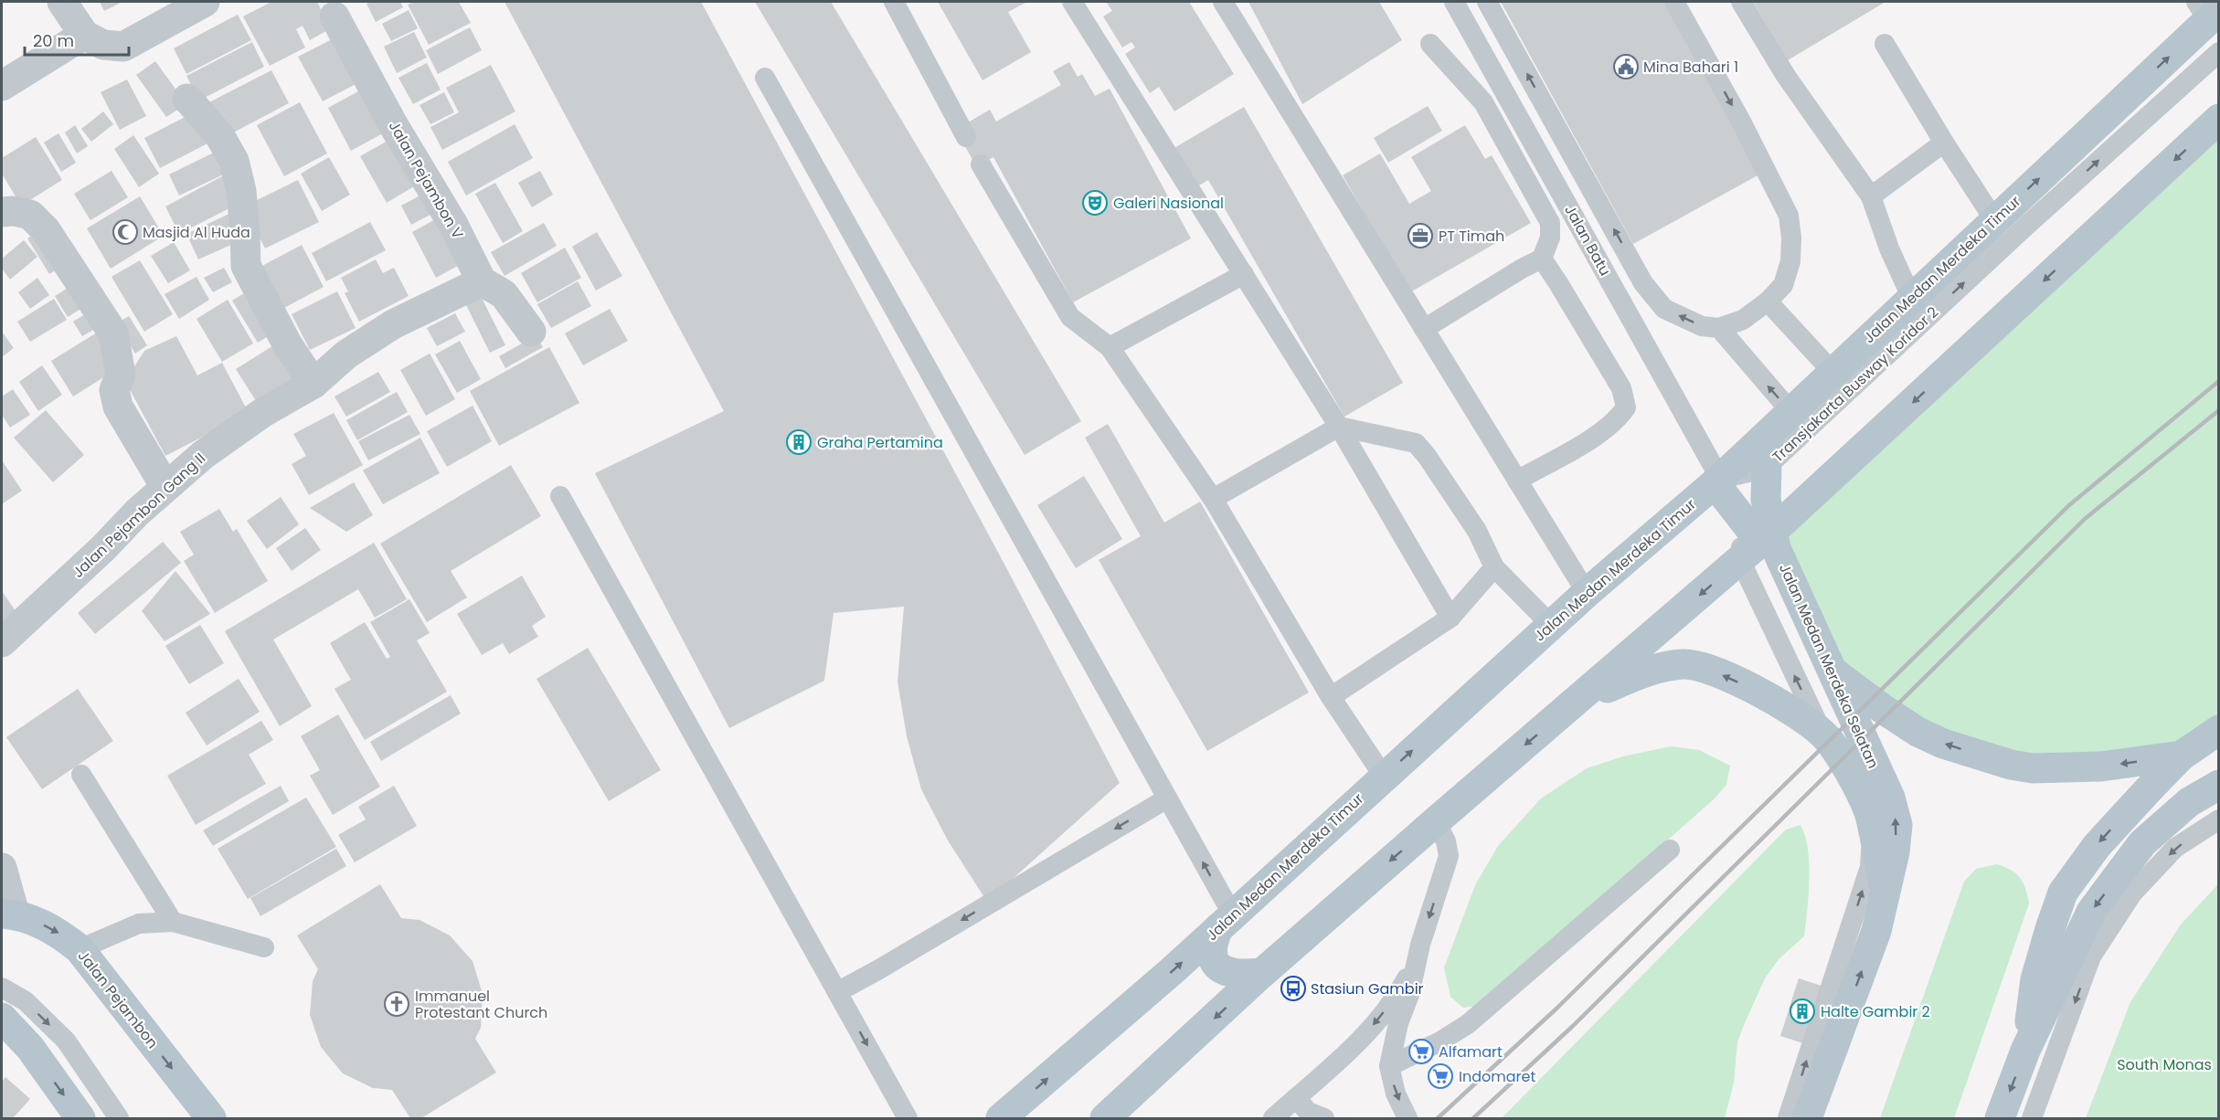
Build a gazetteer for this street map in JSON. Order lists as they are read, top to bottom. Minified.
{"streets":{"main road":["Jalan Medan Merdeka Timur","Jalan Medan Merdeka Selatan","Jalan Pejambon"],"street":["Jalan Pejambon V","Jalan Pejambon Gang II"],"lane":["Jalan Batu","Transjakarta Busway Koridor 2"]},"crossings":[["Jalan Pejambon V","Jalan Pejambon Gang II"],["Jalan Batu","Jalan Medan Merdeka Timur"],["Jalan Medan Merdeka Timur","Jalan Medan Merdeka Selatan"],["Transjakarta Busway Koridor 2","Jalan Medan Merdeka Selatan"]],"one_way":["Transjakarta Busway Koridor 2"],"parks":["South Monas"],"places":{"public building":["Mina Bahari 1"],"theatre":["Galeri Nasional"],"mosque":["Masjid Al Huda"],"office":["PT Timah"],"building":["Graha Pertamina","Halte Gambir 2"],"bus stop":["Stasiun Gambir"],"church":["Immanuel Protestant Church"],"supermarket":["Alfamart","Indomaret"]},"scale_bar":"20 m"}
